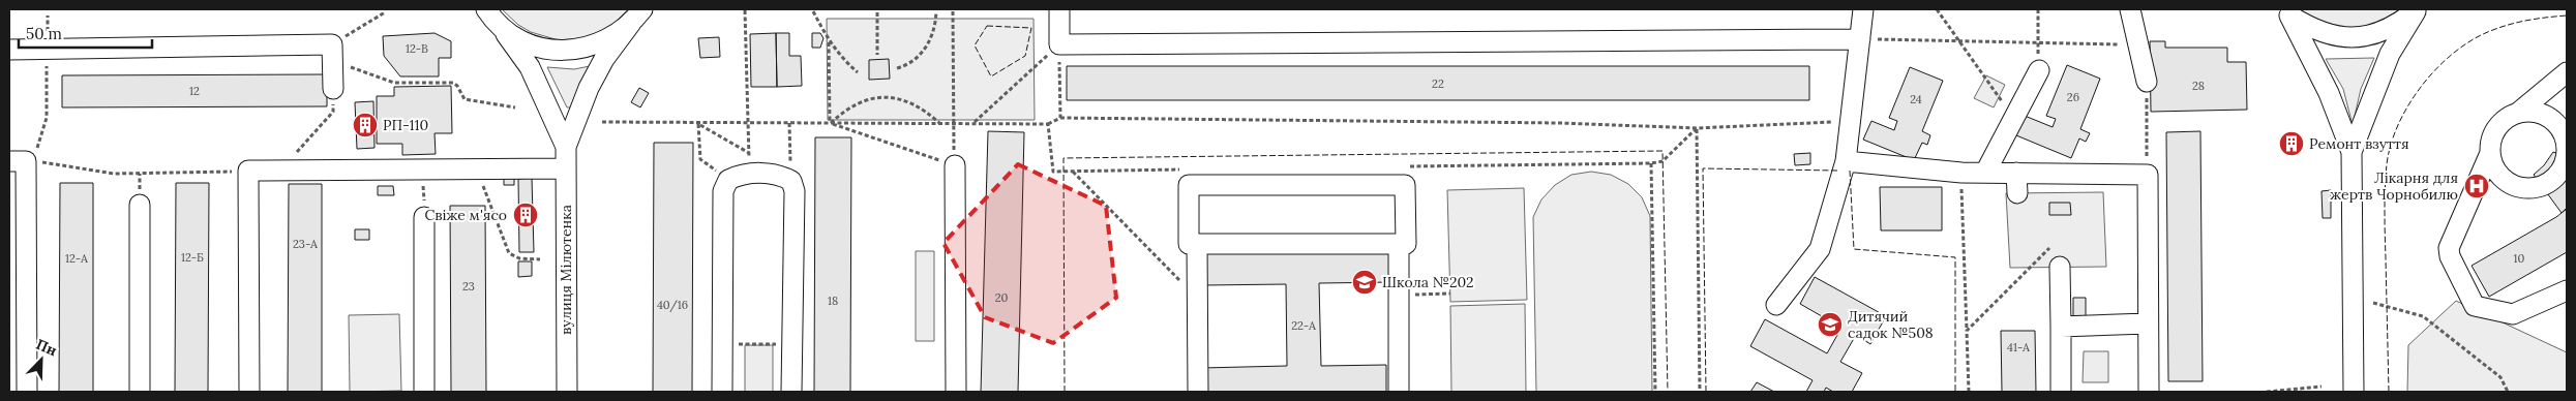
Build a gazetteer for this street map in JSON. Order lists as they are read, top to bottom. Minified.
{"streets":{"street":["вулиця Мілютенка"]},"places":{"building":["РП-110","Ремонт взуття","Свіже м'ясо"],"hospital":["Лікарня для жертв Чорнобилю"],"school or university":["Школа №202","Дитячий садок №508"]},"house_numbers":["12-В","22","28","12","26","24","23-А","12-Б","12-А","10","23","20","18","40/16","22-А","41-А"],"scale_bar":"50 m","north":"top right"}
